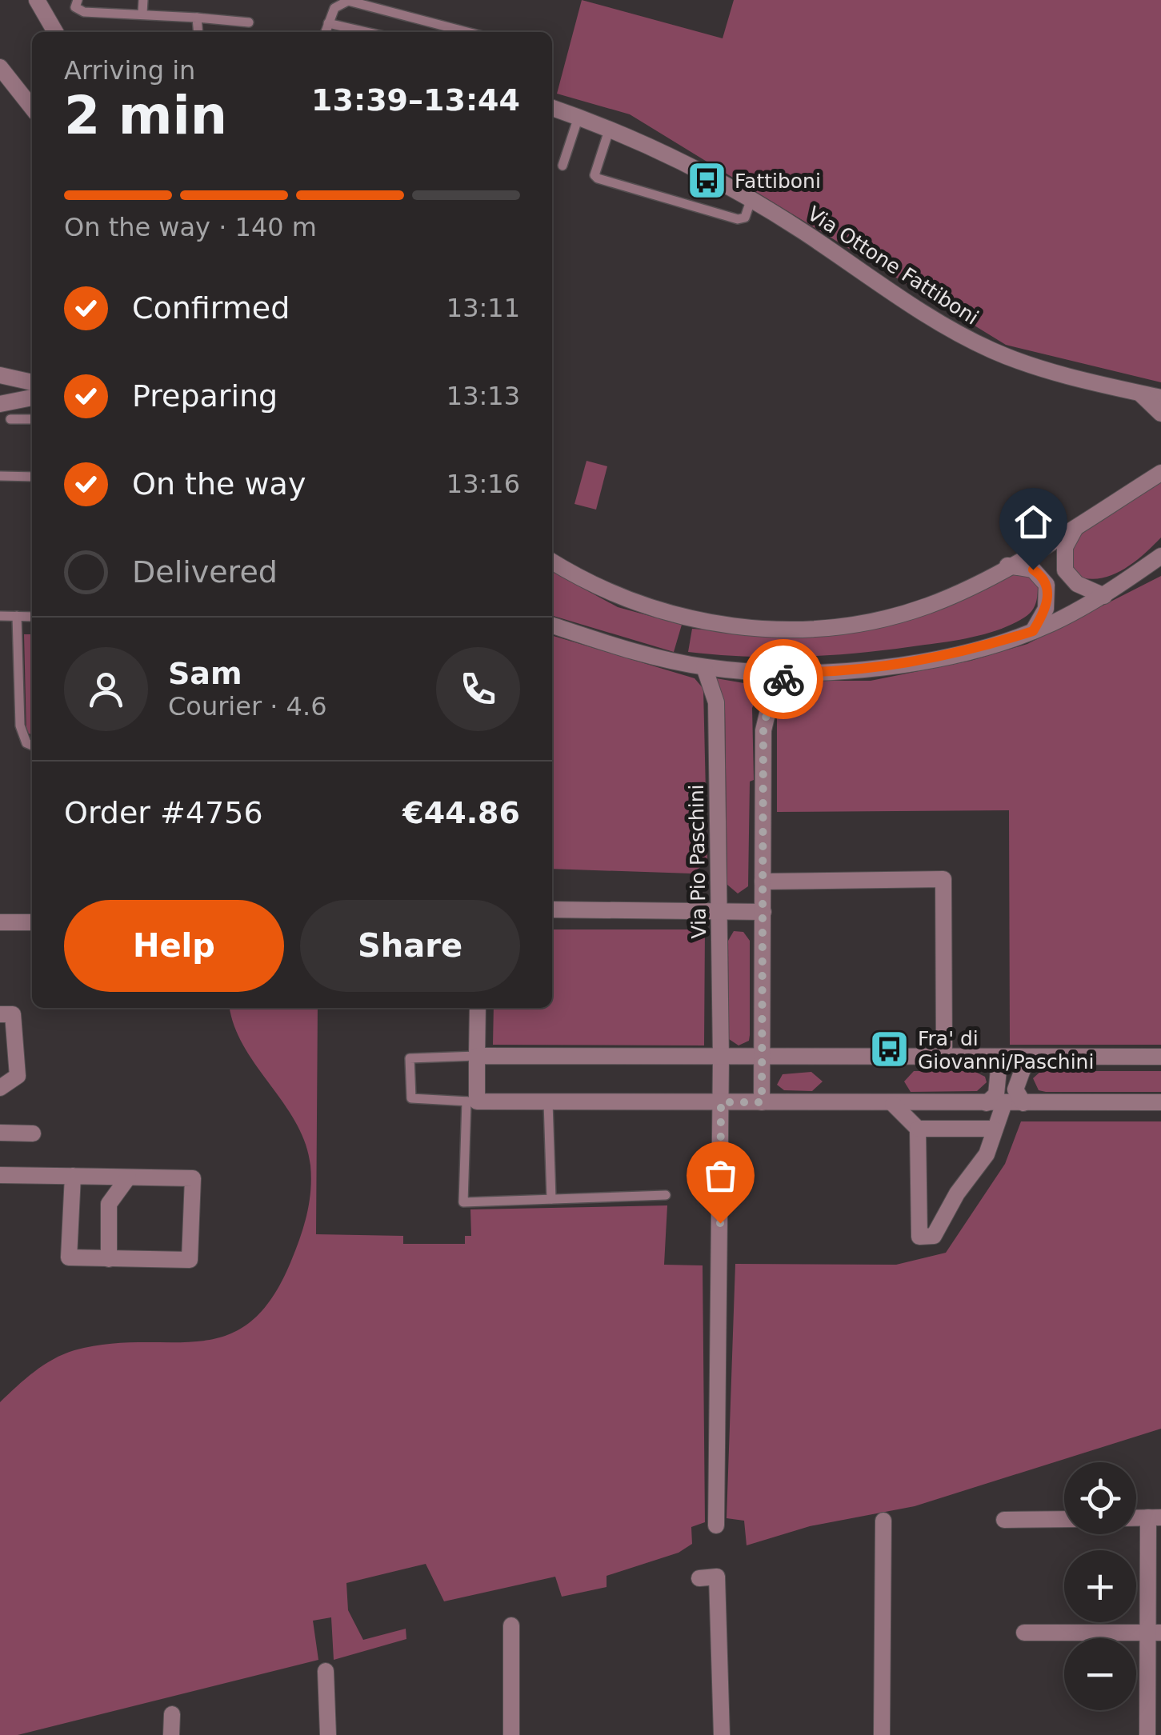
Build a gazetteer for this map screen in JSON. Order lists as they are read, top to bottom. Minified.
{"streets":{"street":["Via Ottone Fattiboni","Via Pio Paschini"]},"places":{"bus stop":["Fattiboni","Fra' di Giovanni/Paschini"]},"page":{"heading":["2 min","Arriving in","13:39–13:44"],"panel":["Sam","Courier · 4.6","Order #4756","€44.86"],"bar":"On the way · 140 m","list":[["Confirmed","13:11"],["Preparing","13:13"],["On the way","13:16"],"Delivered"],"buttons":["Help","Share"],"map_buttons":["+","−"]}}
